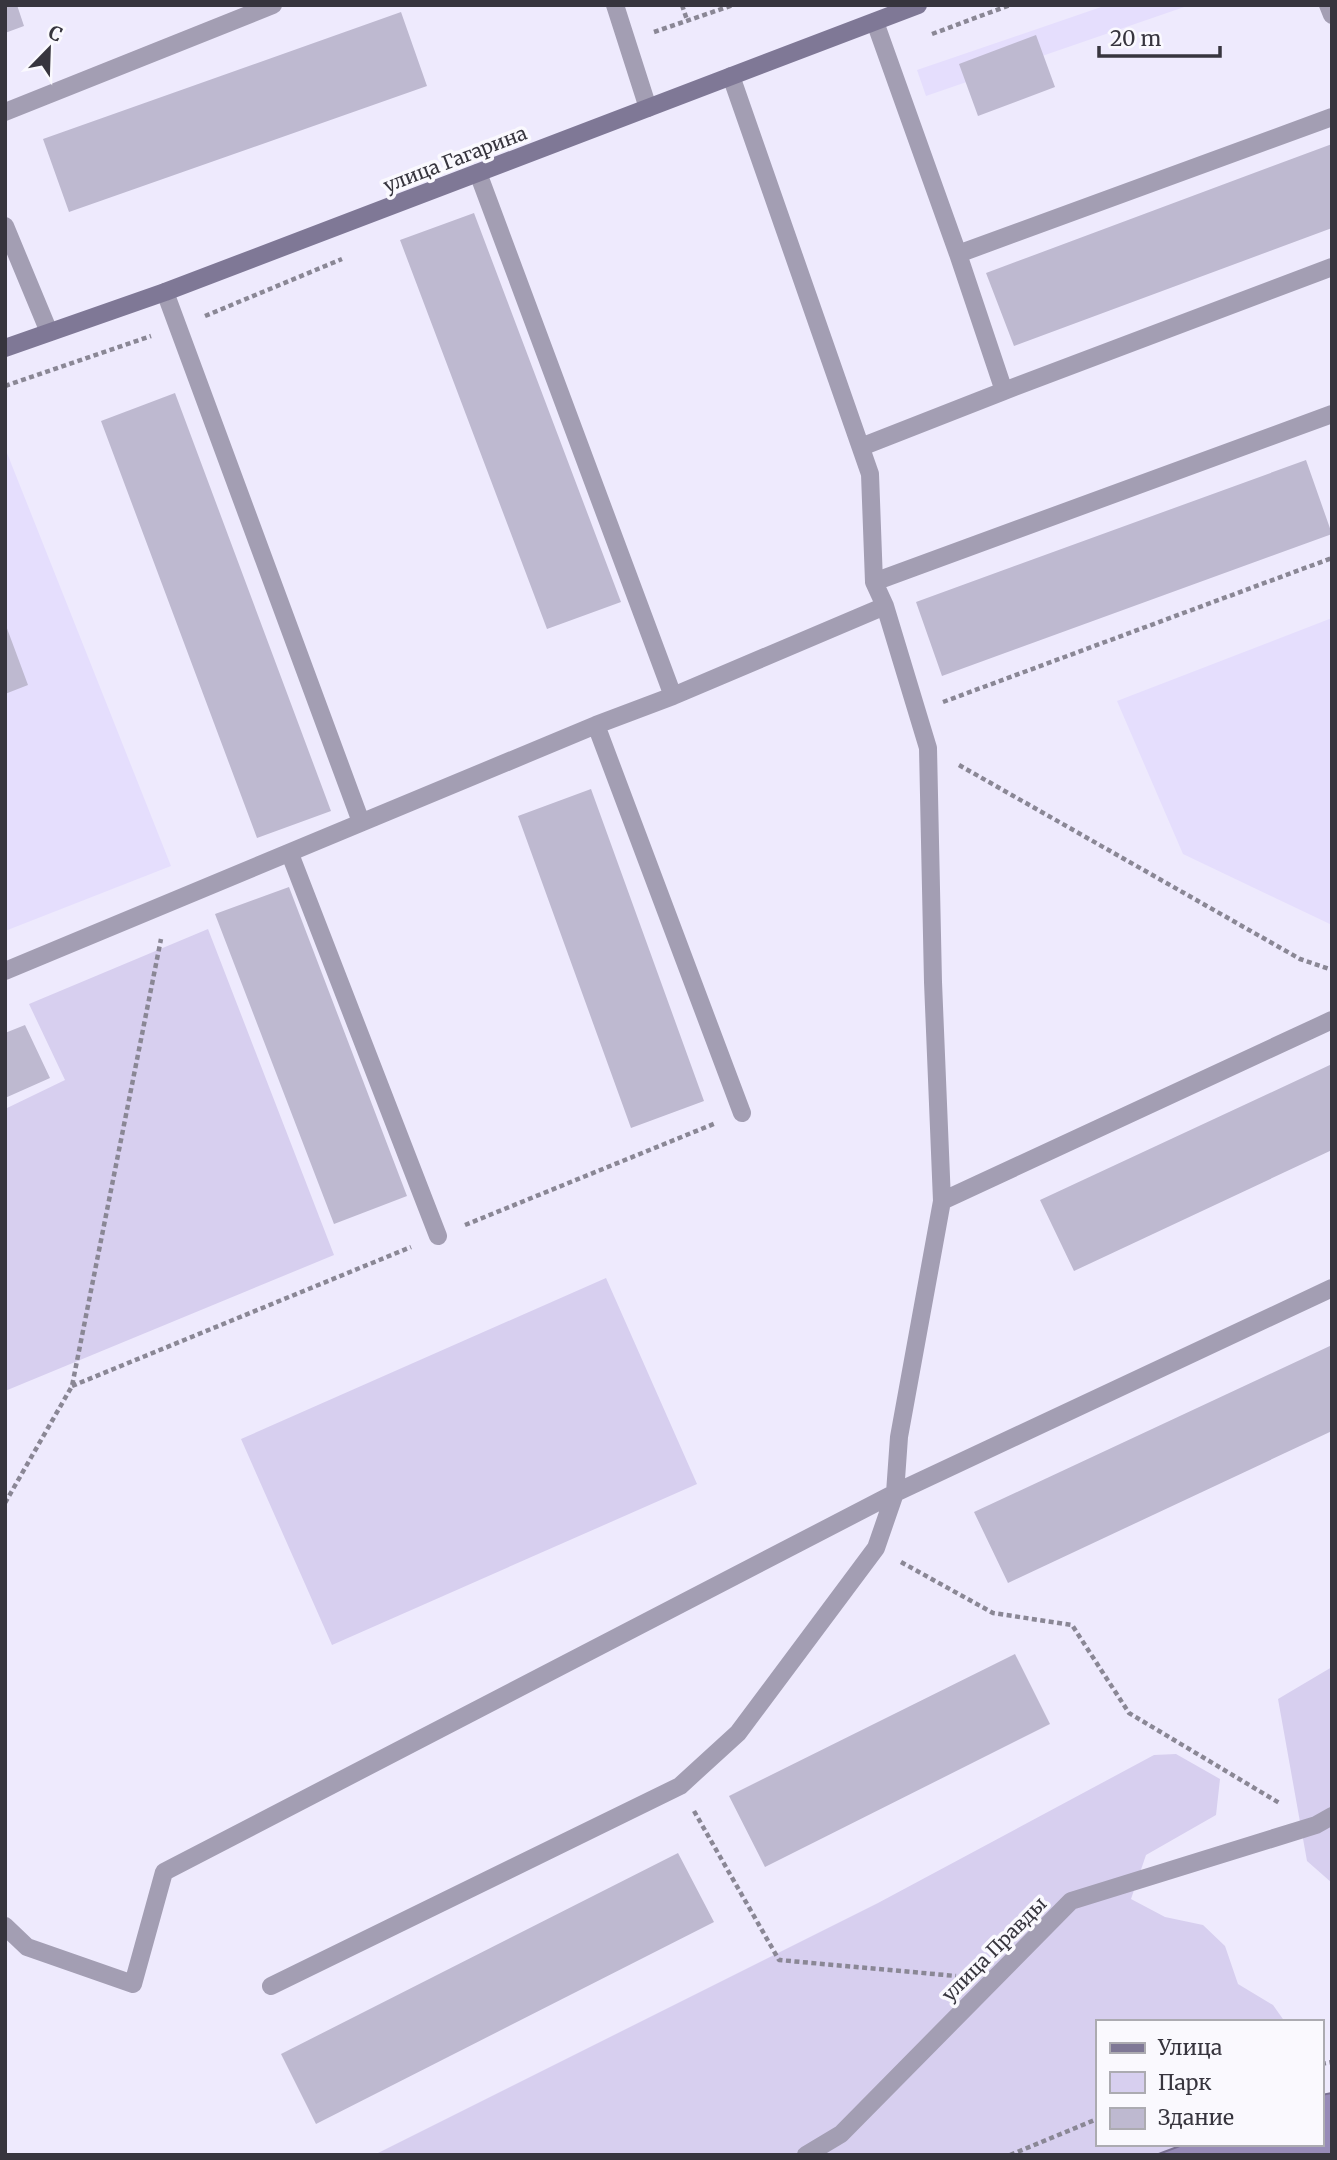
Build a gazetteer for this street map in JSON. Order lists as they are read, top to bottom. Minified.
{"streets":{"main road":["улица Гагарина"],"street":["улица Правды"]},"legend":["Улица","Парк","Здание"],"scale_bar":"20 m","north":"top right"}
